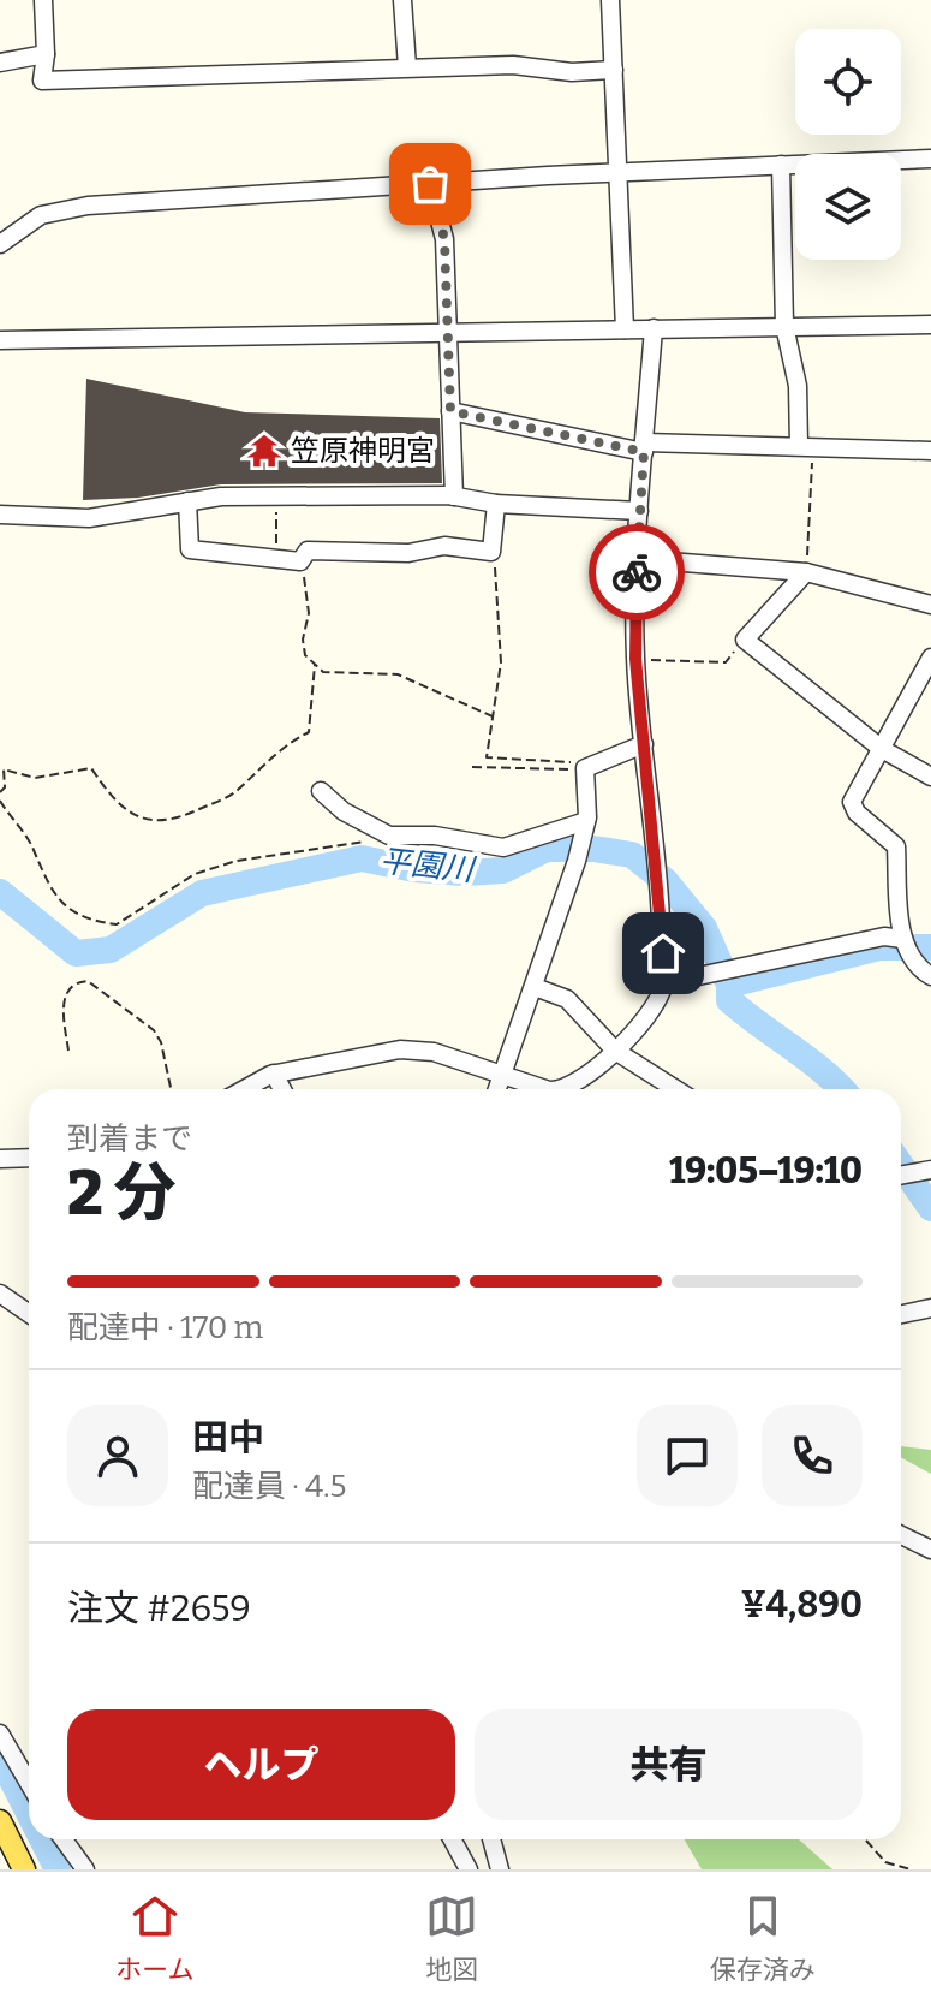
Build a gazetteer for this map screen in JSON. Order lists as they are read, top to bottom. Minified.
{"water":["平園川"],"places":{"temple":["笠原神明宮"]},"page":{"heading":["2 分","到着まで","19:05–19:10"],"panel":["田中","配達員 · 4.5","注文 #2659","¥4,890"],"bar":"配達中 · 170 m","buttons":["ヘルプ","共有"],"tabs":["ホーム","地図","保存済み"]}}
